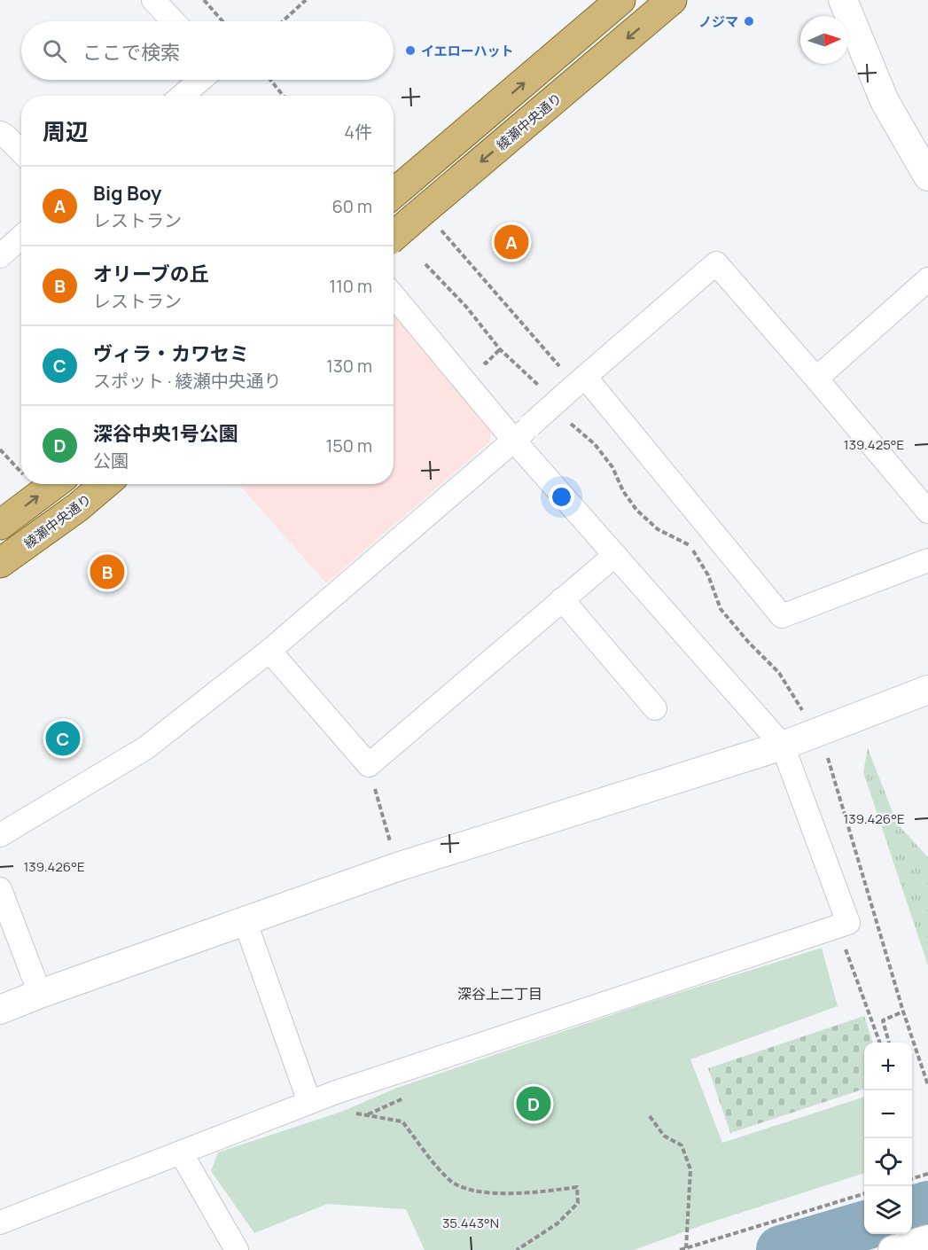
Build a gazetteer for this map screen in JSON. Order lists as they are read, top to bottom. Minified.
{"streets":{"main road":["綾瀬中央通り"]},"districts":["深谷上二丁目"],"places":["ノジマ","イエローハット"],"north":"right","page":{"search":"ここで検索","heading":["周辺","4件"],"list":[{"mark":"A","name":"Big Boy","note":"レストラン","value":"60 m"},{"mark":"B","name":"オリーブの丘","note":"レストラン","value":"110 m"},{"mark":"C","name":"ヴィラ・カワセミ","note":"スポット · 綾瀬中央通り","value":"130 m"},{"mark":"D","name":"深谷中央1号公園","note":"公園","value":"150 m"}],"pins":["A","B","C","D"],"map_buttons":["+","−"]},"coordinates":["139.425°E","139.426°E","35.443°N"]}
